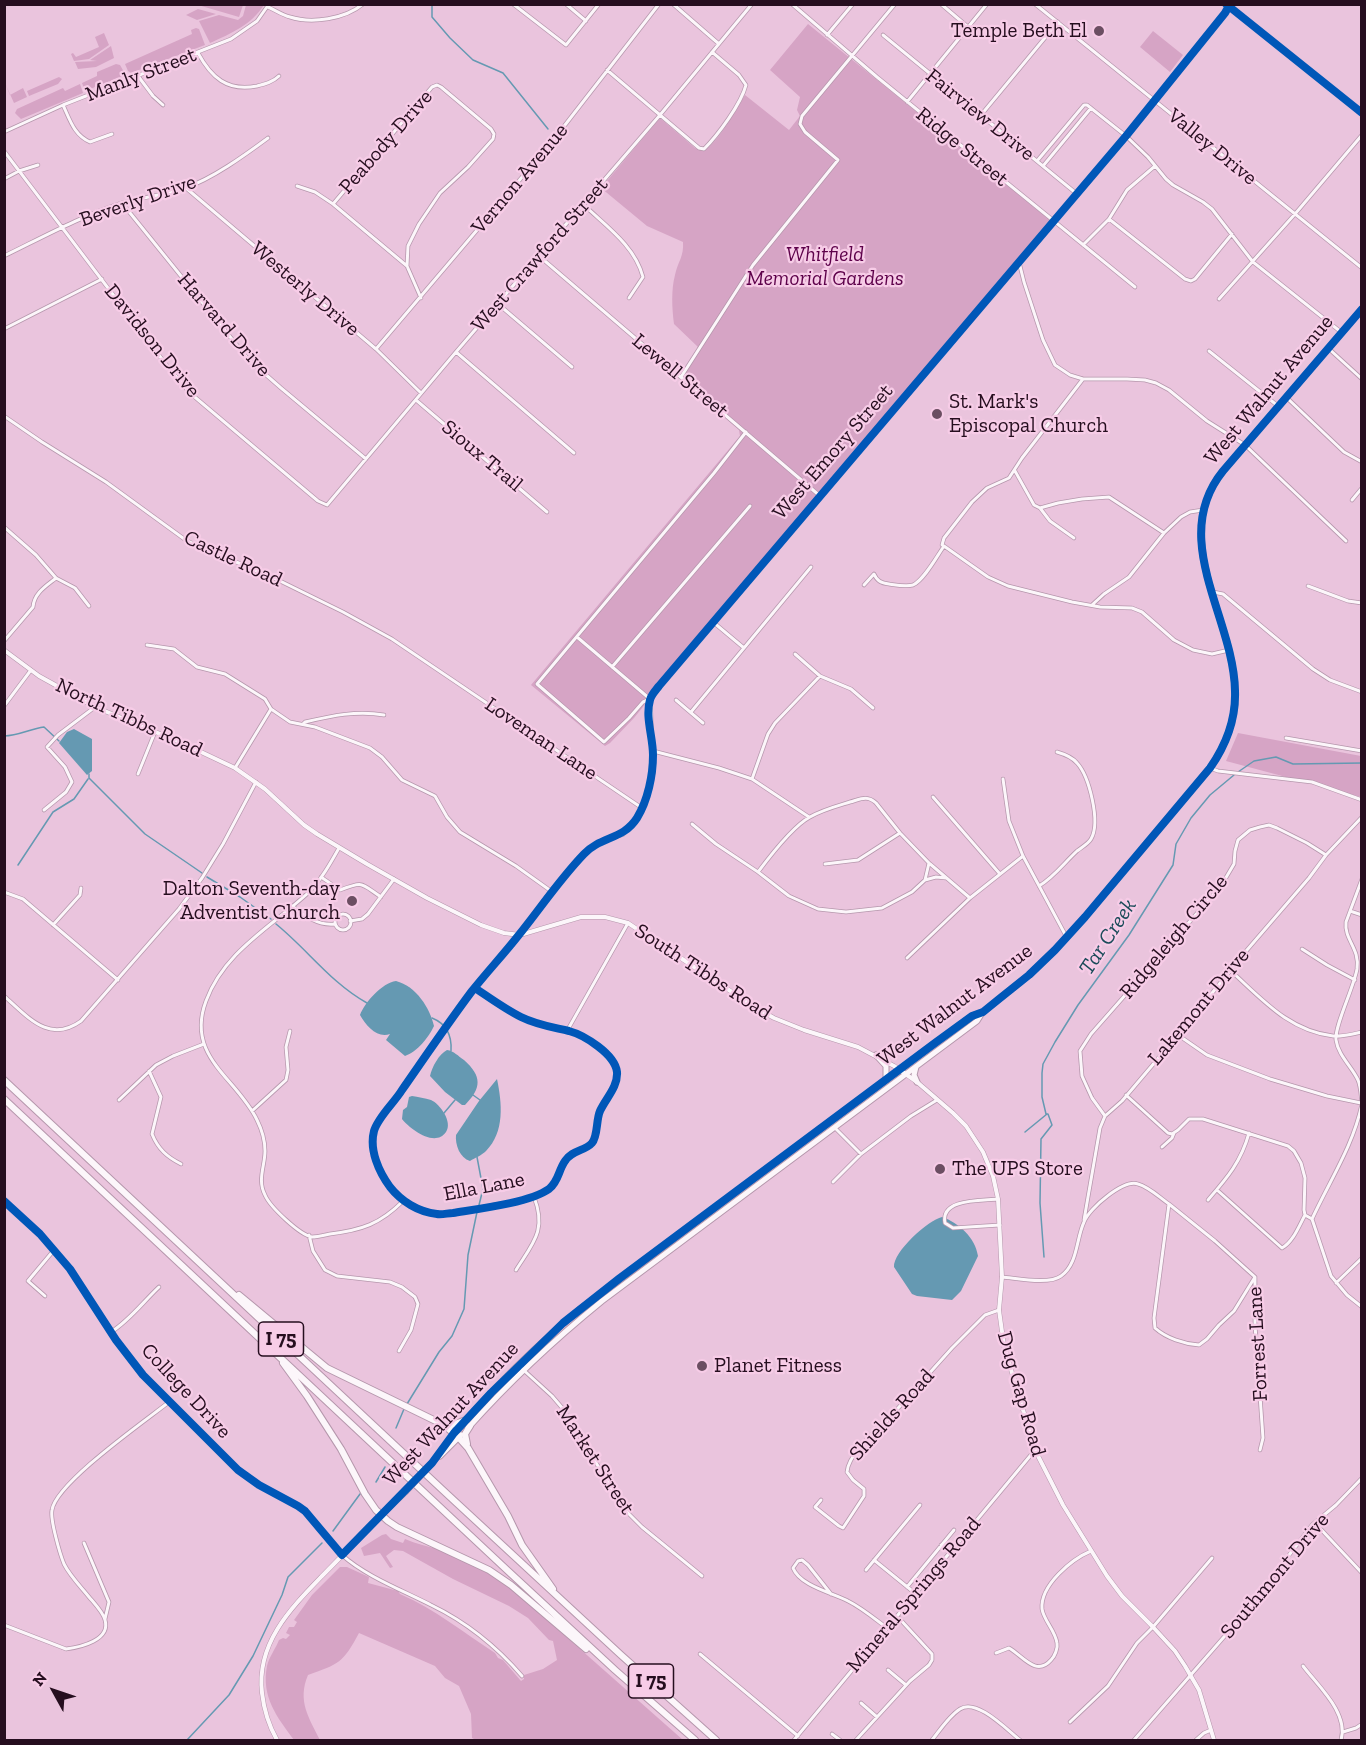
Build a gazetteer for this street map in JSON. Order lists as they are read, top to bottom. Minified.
{"streets":{"highway":["I 75"],"main road":["West Walnut Avenue"],"street":["Manly Street","Fairview Drive","Peabody Drive","Ridge Street","Valley Drive","Vernon Avenue","Beverly Drive","West Crawford Street","Westerly Drive","Harvard Drive","Davidson Drive","Lewell Street","West Emory Street","Sioux Trail","Castle Road","North Tibbs Road","Loveman Lane","Ridgeleigh Circle","South Tibbs Road","Lakemont Drive","Ella Lane","Forrest Lane","College Drive","Dug Gap Road","Shields Road","Market Street","Southmont Drive","Mineral Springs Road"]},"crossings":[["Fairview Drive","West Emory Street"],["Ridge Street","West Emory Street"],["Valley Drive","West Emory Street"],["Vernon Avenue","Westerly Drive"],["Beverly Drive","Westerly Drive"],["Beverly Drive","Harvard Drive"],["Beverly Drive","Davidson Drive"],["West Crawford Street","Westerly Drive"],["West Crawford Street","Harvard Drive"],["West Crawford Street","Davidson Drive"],["West Crawford Street","Lewell Street"],["West Crawford Street","Sioux Trail"],["Lewell Street","West Emory Street"],["West Walnut Avenue","South Tibbs Road"],["West Walnut Avenue","Dug Gap Road"],["West Walnut Avenue","Market Street"],["Castle Road","Loveman Lane"],["North Tibbs Road","South Tibbs Road"],["Ridgeleigh Circle","Lakemont Drive"],["South Tibbs Road","Ella Lane"],["South Tibbs Road","Dug Gap Road"],["Lakemont Drive","Forrest Lane"],["Lakemont Drive","Dug Gap Road"],["Dug Gap Road","Shields Road"],["Dug Gap Road","Southmont Drive"],["Dug Gap Road","Mineral Springs Road"]],"water":["Tar Creek"],"parks":["Whitfield Memorial Gardens"],"places":["Temple Beth El","St. Mark's Episcopal Church","Dalton Seventh-day Adventist Church","The UPS Store","Planet Fitness"],"north":"top left"}
